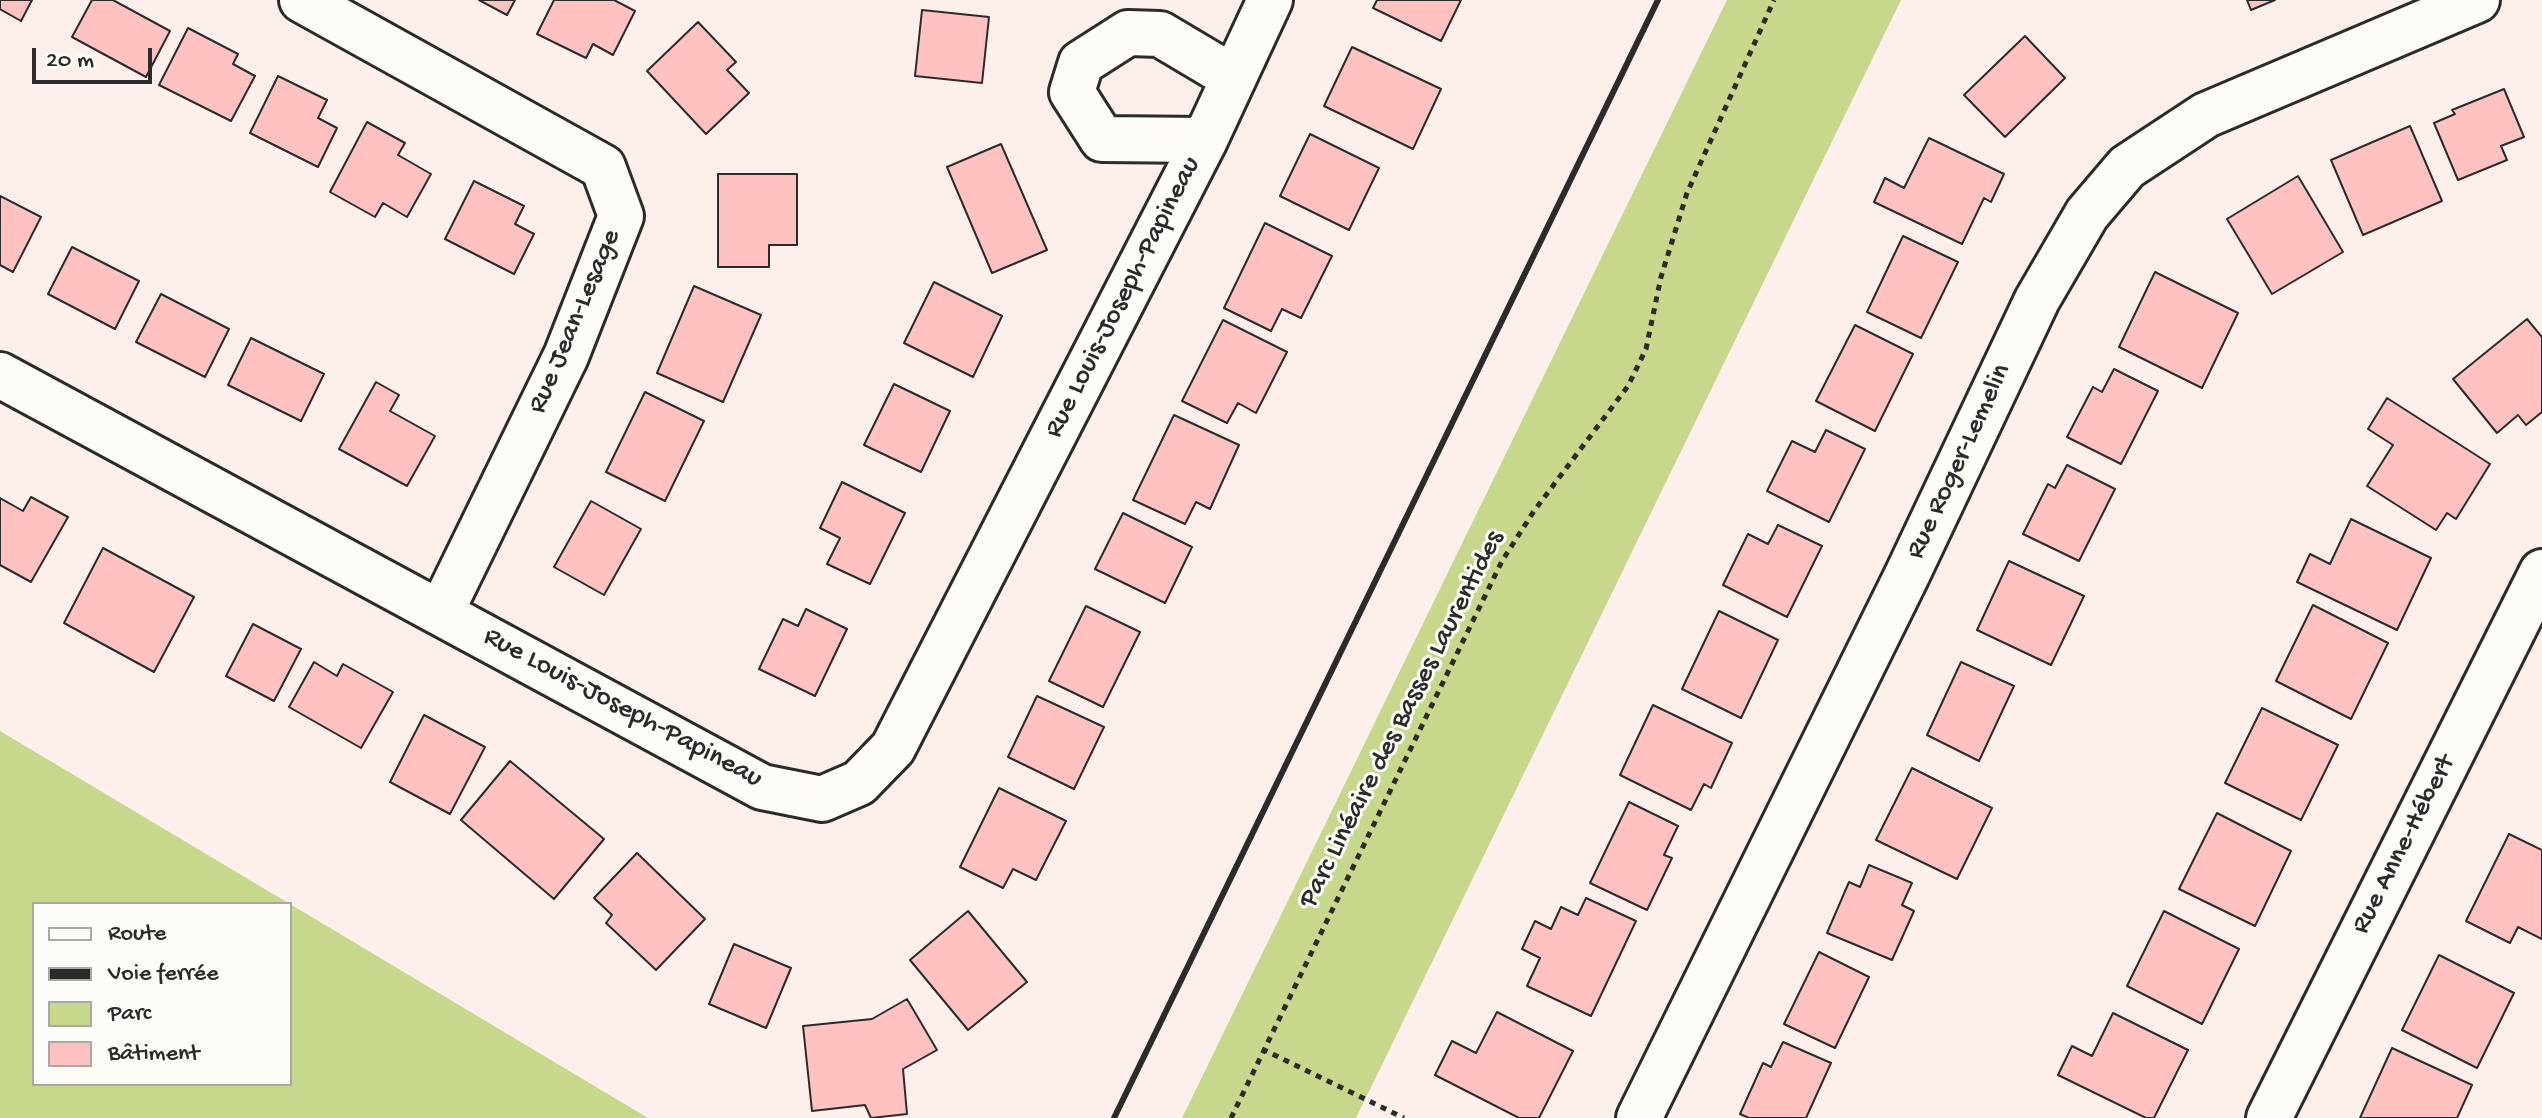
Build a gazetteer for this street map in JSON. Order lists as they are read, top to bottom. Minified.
{"streets":{"street":["Rue Louis-Joseph-Papineau","Rue Jean-Lesage","Rue Roger-Lemelin","Rue Anne-Hébert"],"path":["Parc Linéaire des Basses Laurentides"]},"crossings":[["Rue Louis-Joseph-Papineau","Rue Jean-Lesage"]],"legend":["Route","Voie ferrée","Parc","Bâtiment"],"scale_bar":"20 m"}
